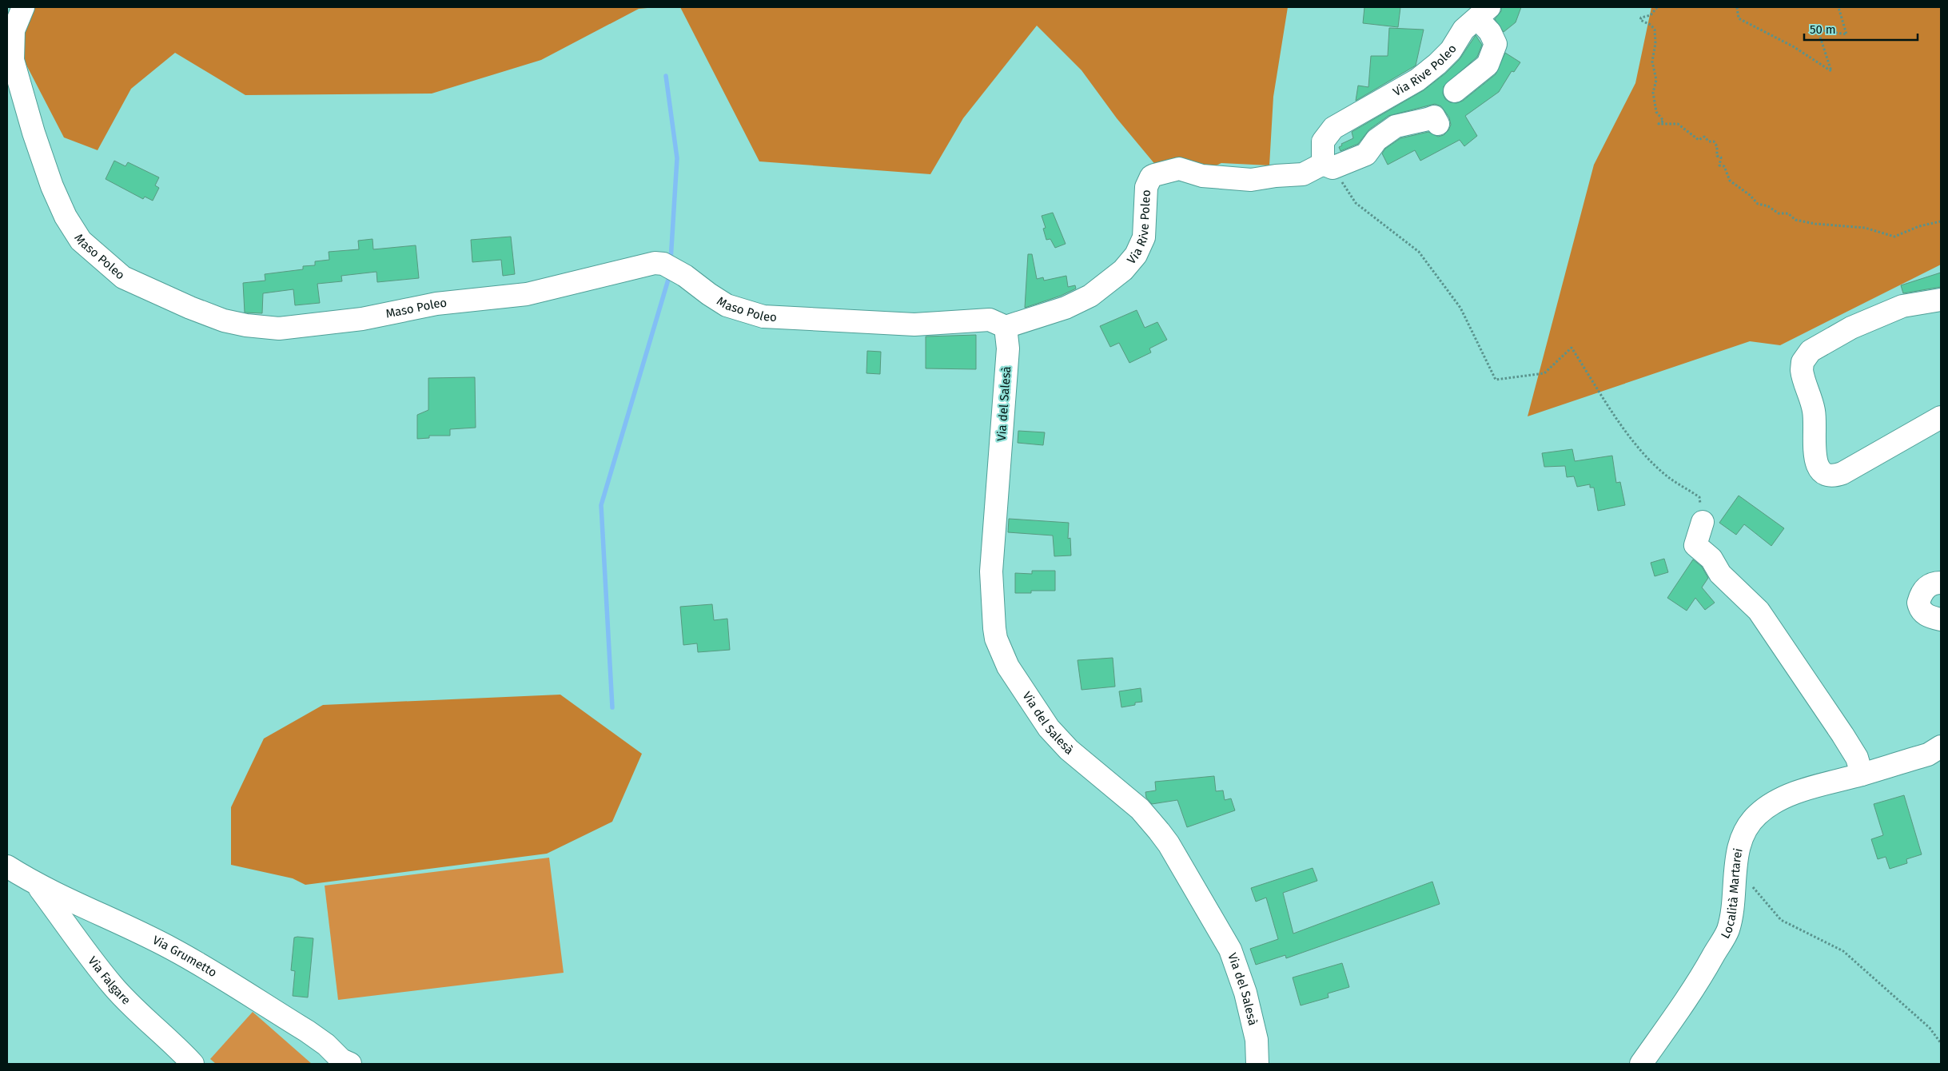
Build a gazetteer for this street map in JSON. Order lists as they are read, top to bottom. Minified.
{"streets":{"street":["Via Rive Poleo","Maso Poleo","Via del Salesà","Località Martarei","Via Grumetto","Via Falgare"]},"crossings":[["Via Rive Poleo","Maso Poleo"],["Via Rive Poleo","Via del Salesà"],["Maso Poleo","Via del Salesà"],["Via Grumetto","Via Falgare"]],"scale_bar":"50 m"}
